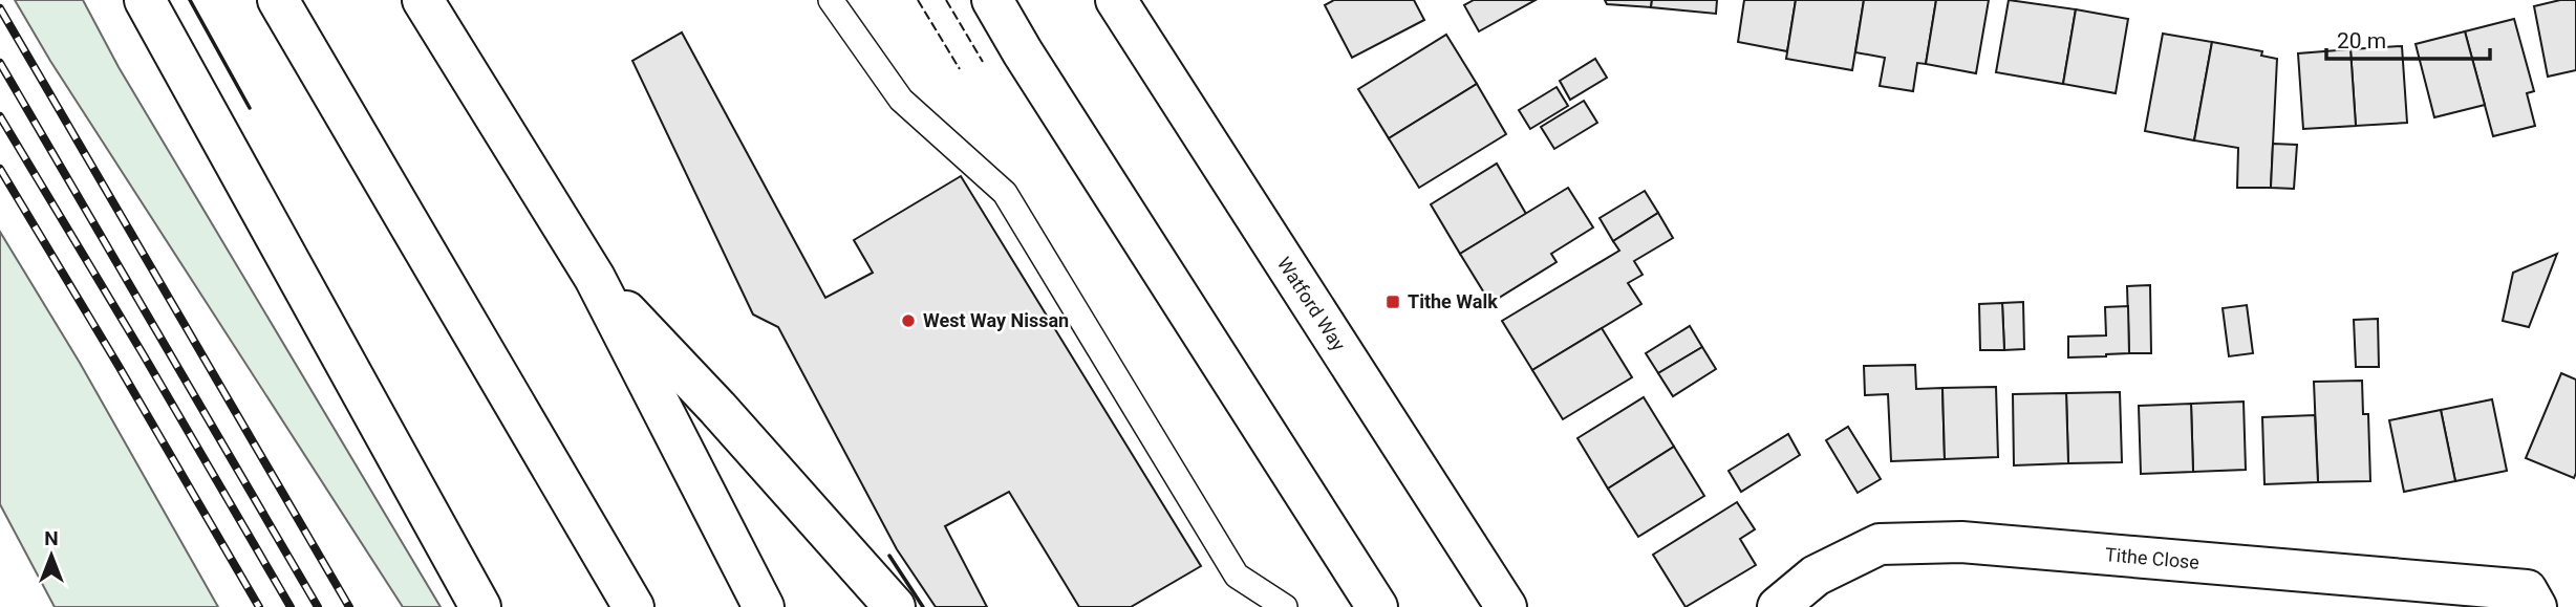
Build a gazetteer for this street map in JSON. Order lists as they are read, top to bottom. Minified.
{"streets":{"main road":["Watford Way","Tithe Close"]},"places":{"transit":["Tithe Walk"],"other":["West Way Nissan"]},"scale_bar":"20 m","north":"top"}
